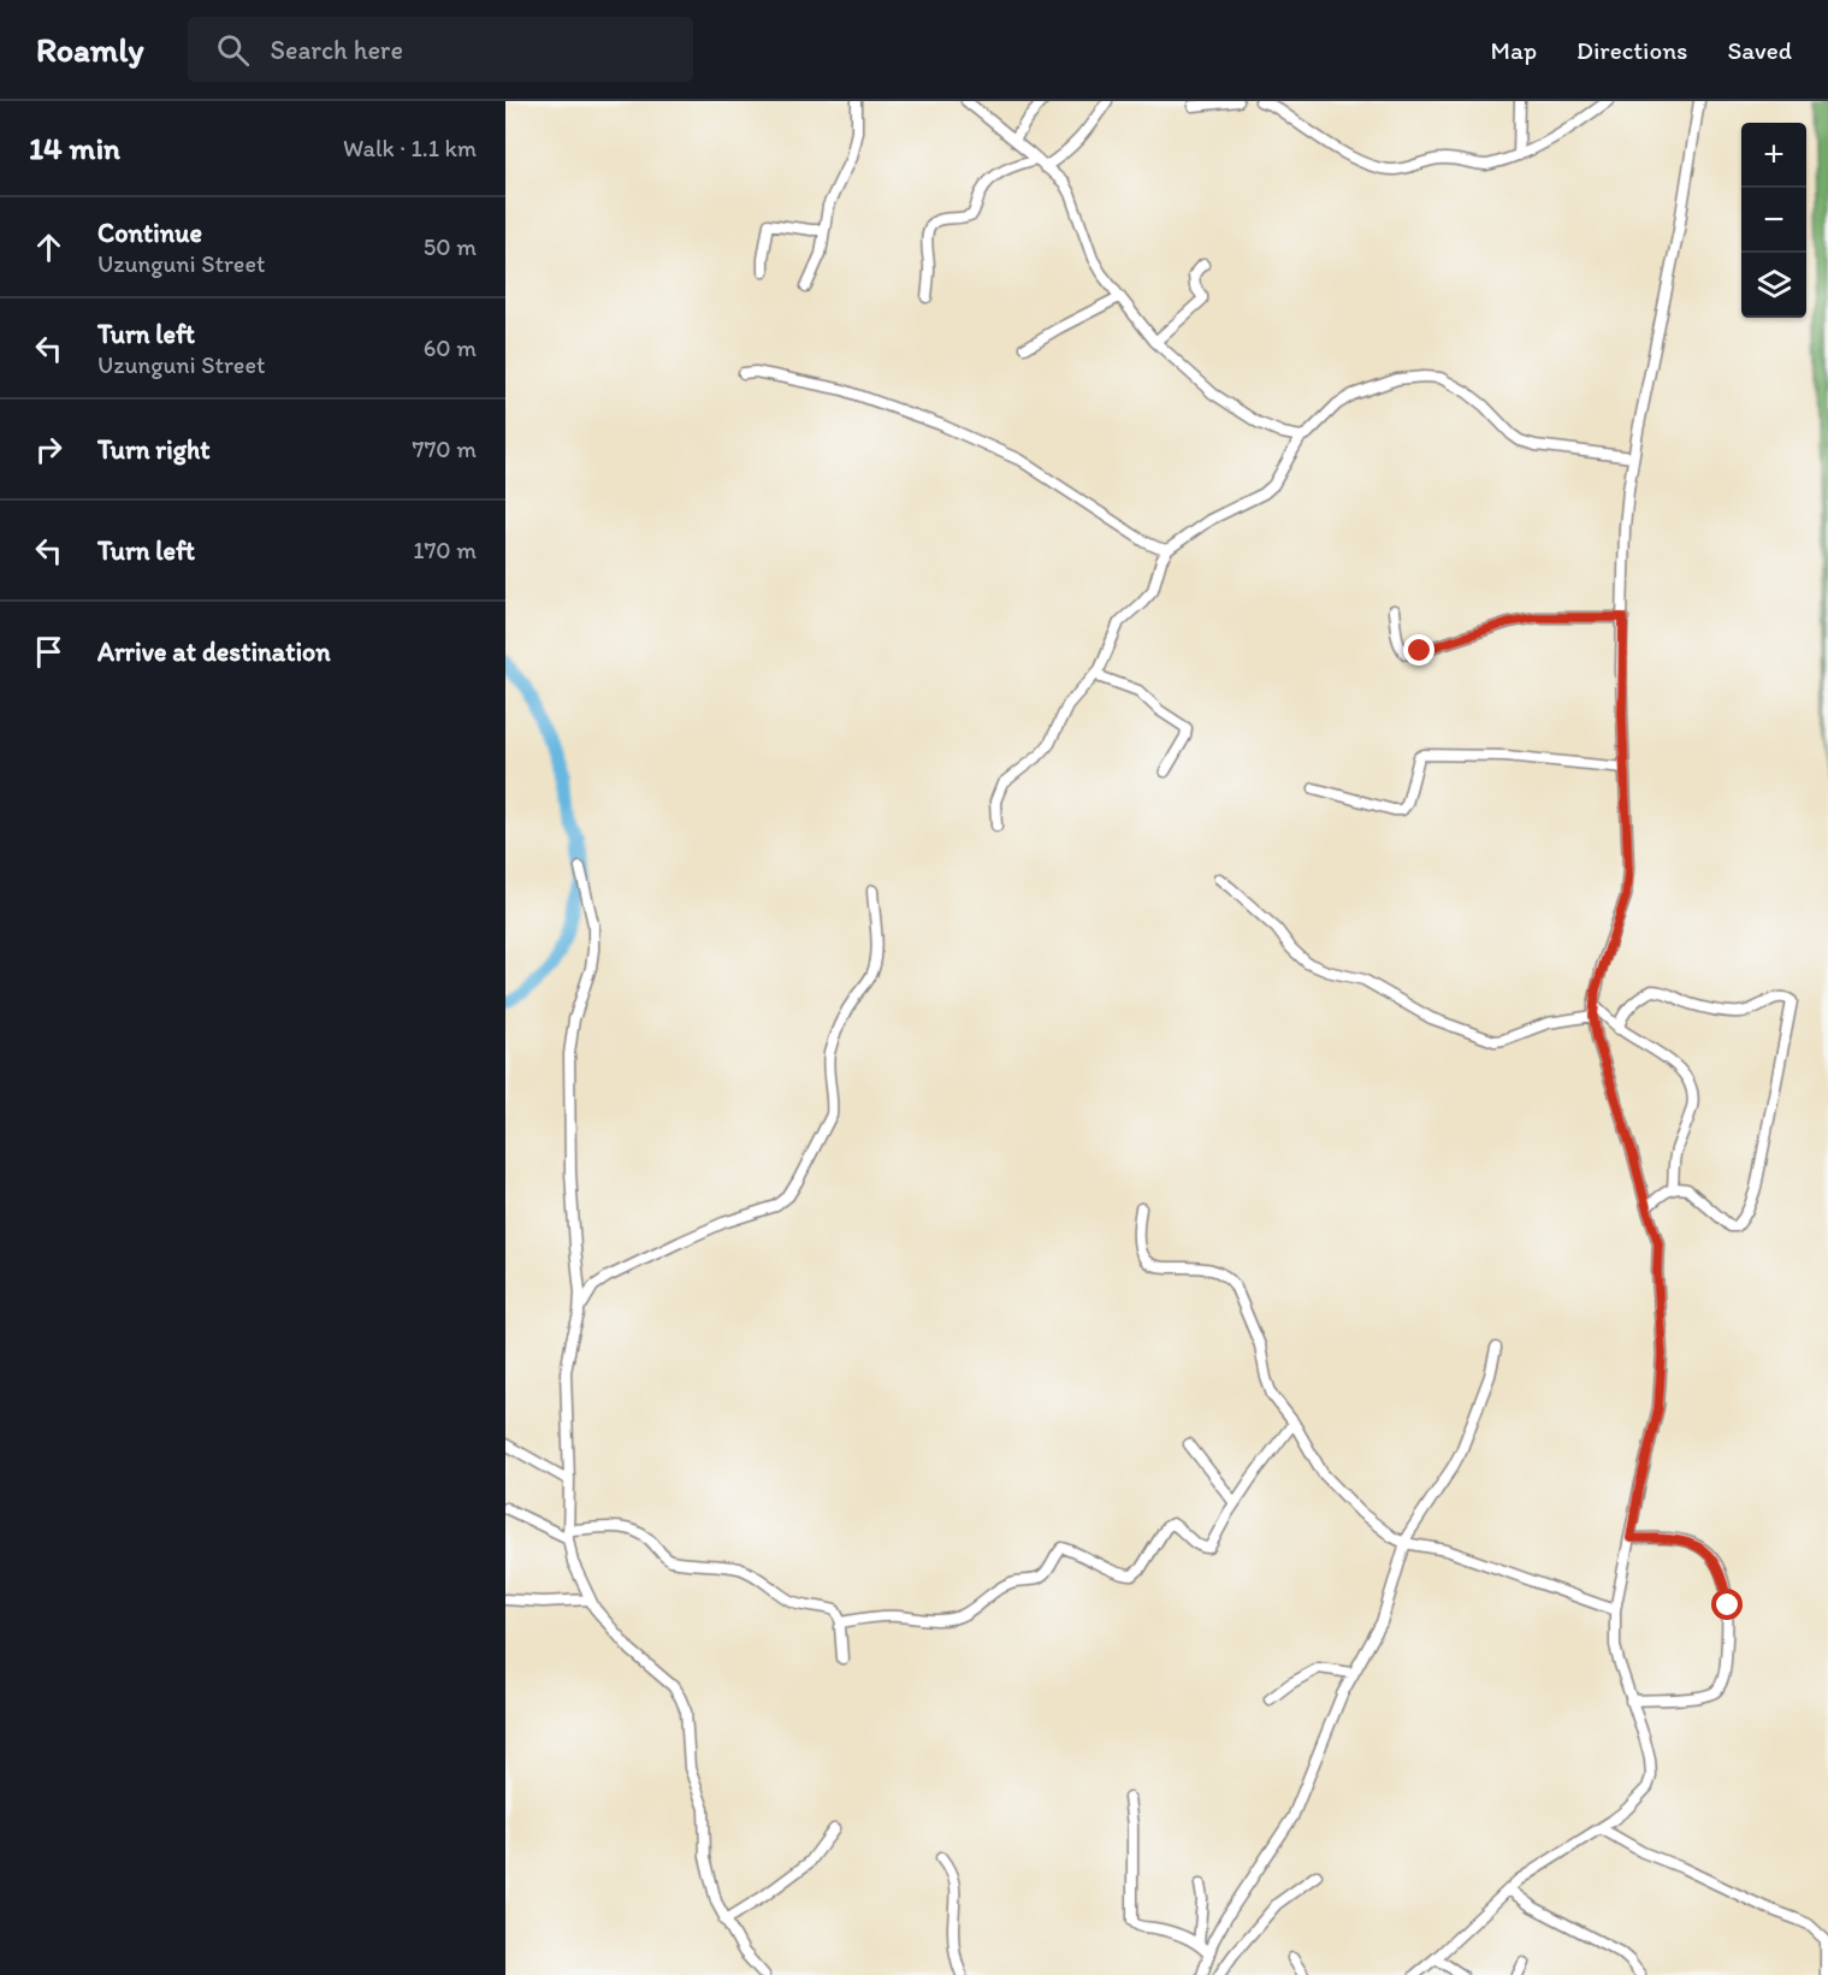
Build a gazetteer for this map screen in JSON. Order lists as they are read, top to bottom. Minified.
{"page":{"header":"Roamly","search":"Search here","nav":["Map","Directions","Saved"],"heading":["14 min","Walk · 1.1 km"],"map_buttons":["+","−"],"list":[["Continue","Uzunguni Street","50 m"],["Turn left","Uzunguni Street","60 m"],["Turn right","770 m"],["Turn left","170 m"],"Arrive at destination"]}}
